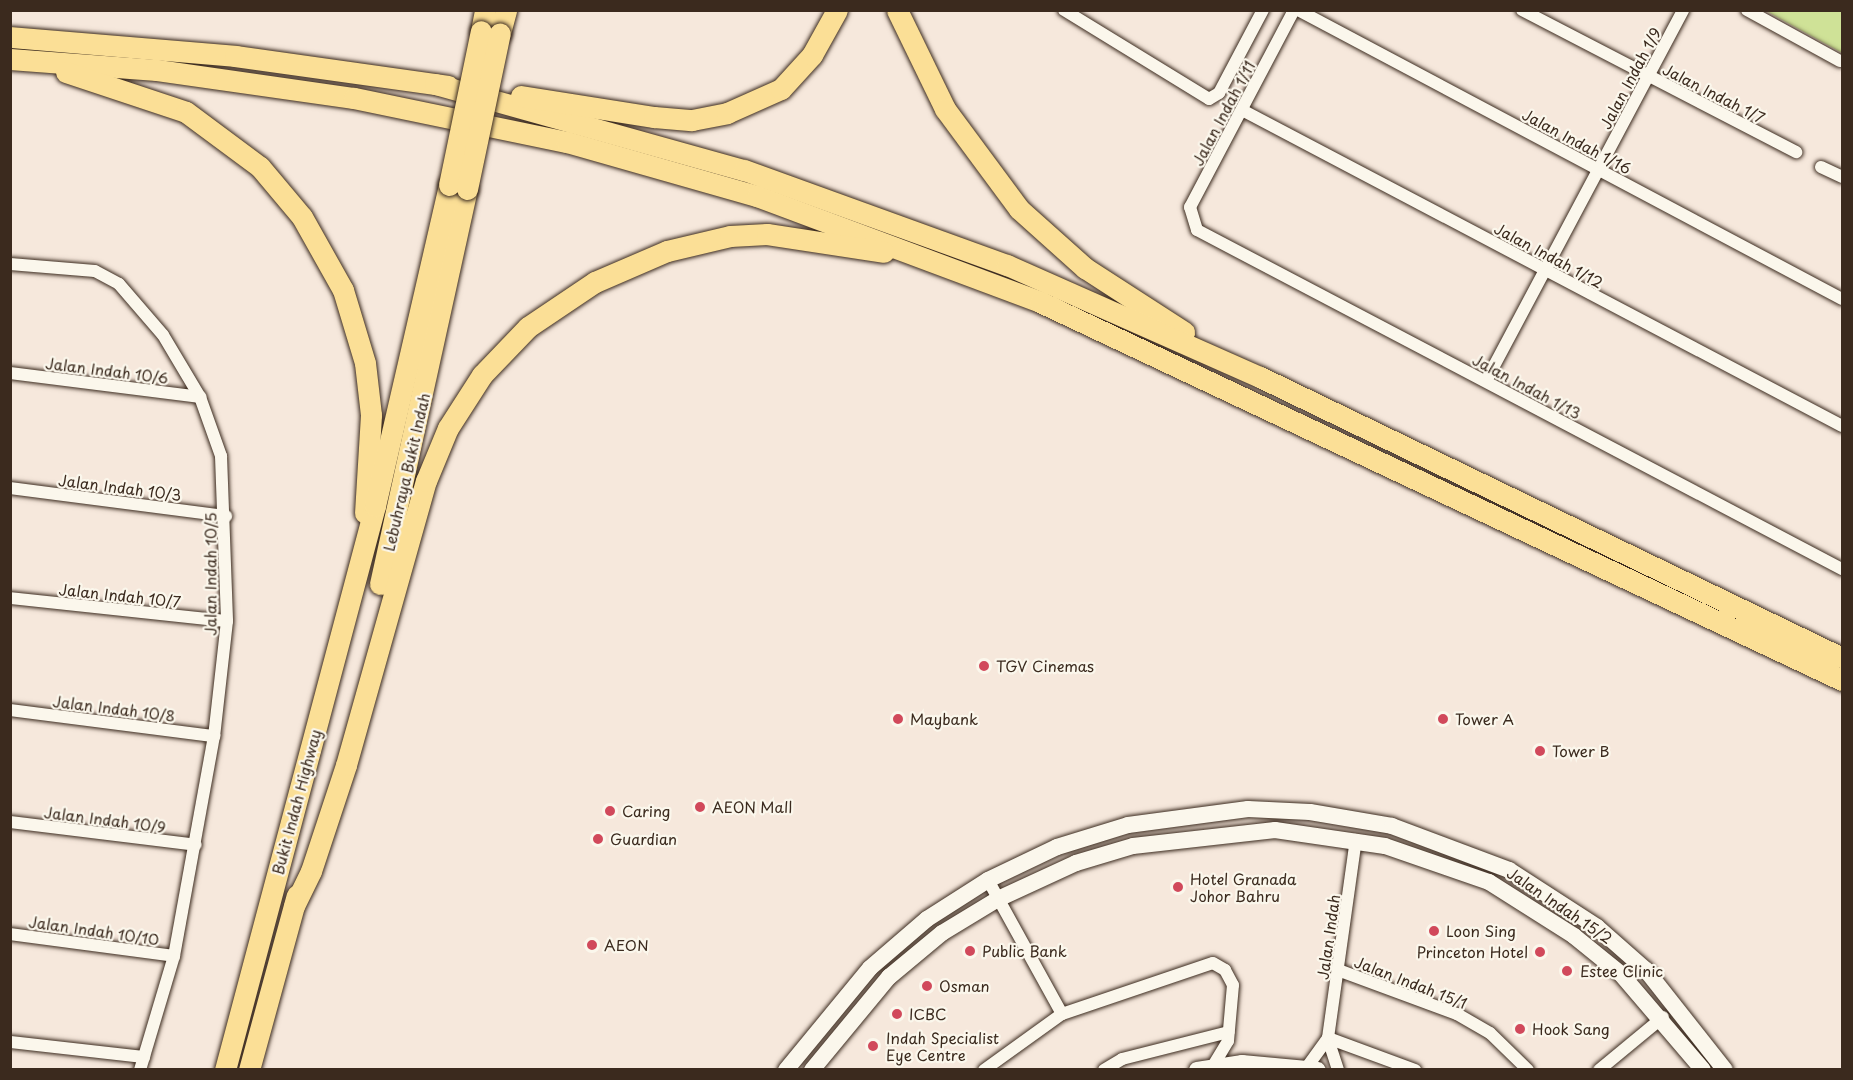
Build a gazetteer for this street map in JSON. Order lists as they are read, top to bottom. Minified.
{"streets":{"highway":["Lebuhraya Bukit Indah","Bukit Indah Highway"],"street":["Jalan Indah 1/9","Jalan Indah 1/7","Jalan Indah 1/11","Jalan Indah 1/16","Jalan Indah 1/12","Jalan Indah 10/6","Jalan Indah 1/13","Jalan Indah 10/3","Jalan Indah 10/5","Jalan Indah 10/7","Jalan Indah 10/8","Jalan Indah 10/9","Jalan Indah 15/2","Jalan Indah 10/10","Jalan Indah","Jalan Indah 15/1"]},"crossings":[["Jalan Indah 1/9","Jalan Indah 1/7"],["Jalan Indah 1/9","Jalan Indah 1/16"],["Jalan Indah 1/9","Jalan Indah 1/12"],["Jalan Indah 1/9","Jalan Indah 1/13"],["Jalan Indah 1/11","Jalan Indah 1/16"],["Jalan Indah 1/11","Jalan Indah 1/12"],["Jalan Indah 1/11","Jalan Indah 1/13"],["Jalan Indah 10/6","Jalan Indah 10/5"],["Lebuhraya Bukit Indah","Bukit Indah Highway"],["Jalan Indah 10/3","Jalan Indah 10/5"],["Jalan Indah 10/5","Jalan Indah 10/7"],["Jalan Indah 10/5","Jalan Indah 10/8"],["Jalan Indah 10/5","Jalan Indah 10/9"],["Jalan Indah 10/5","Jalan Indah 10/10"],["Jalan Indah 15/2","Jalan Indah"],["Jalan Indah","Jalan Indah 15/1"]],"places":["TGV Cinemas","Maybank","Tower A","Tower B","AEON Mall","Caring","Guardian","Hotel Granada Johor Bahru","Loon Sing","AEON","Public Bank","Princeton Hotel","Estee Clinic","Osman","ICBC","Hook Sang","Indah Specialist Eye Centre"]}
